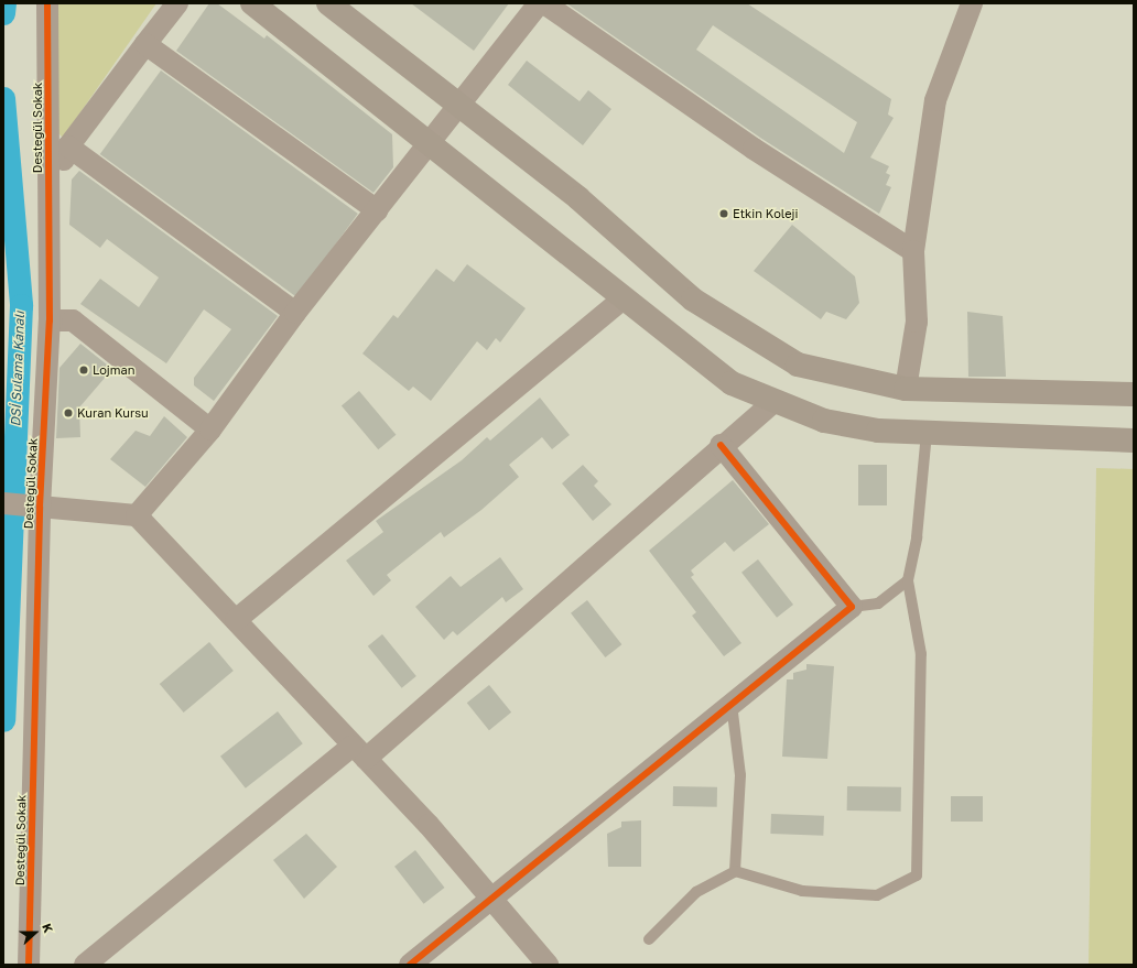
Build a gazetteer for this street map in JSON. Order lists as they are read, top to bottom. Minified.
{"streets":{"street":["Destegül Sokak"]},"water":["DSİ Sulama Kanalı"],"places":["Etkin Koleji","Lojman","Kuran Kursu"],"north":"right"}
